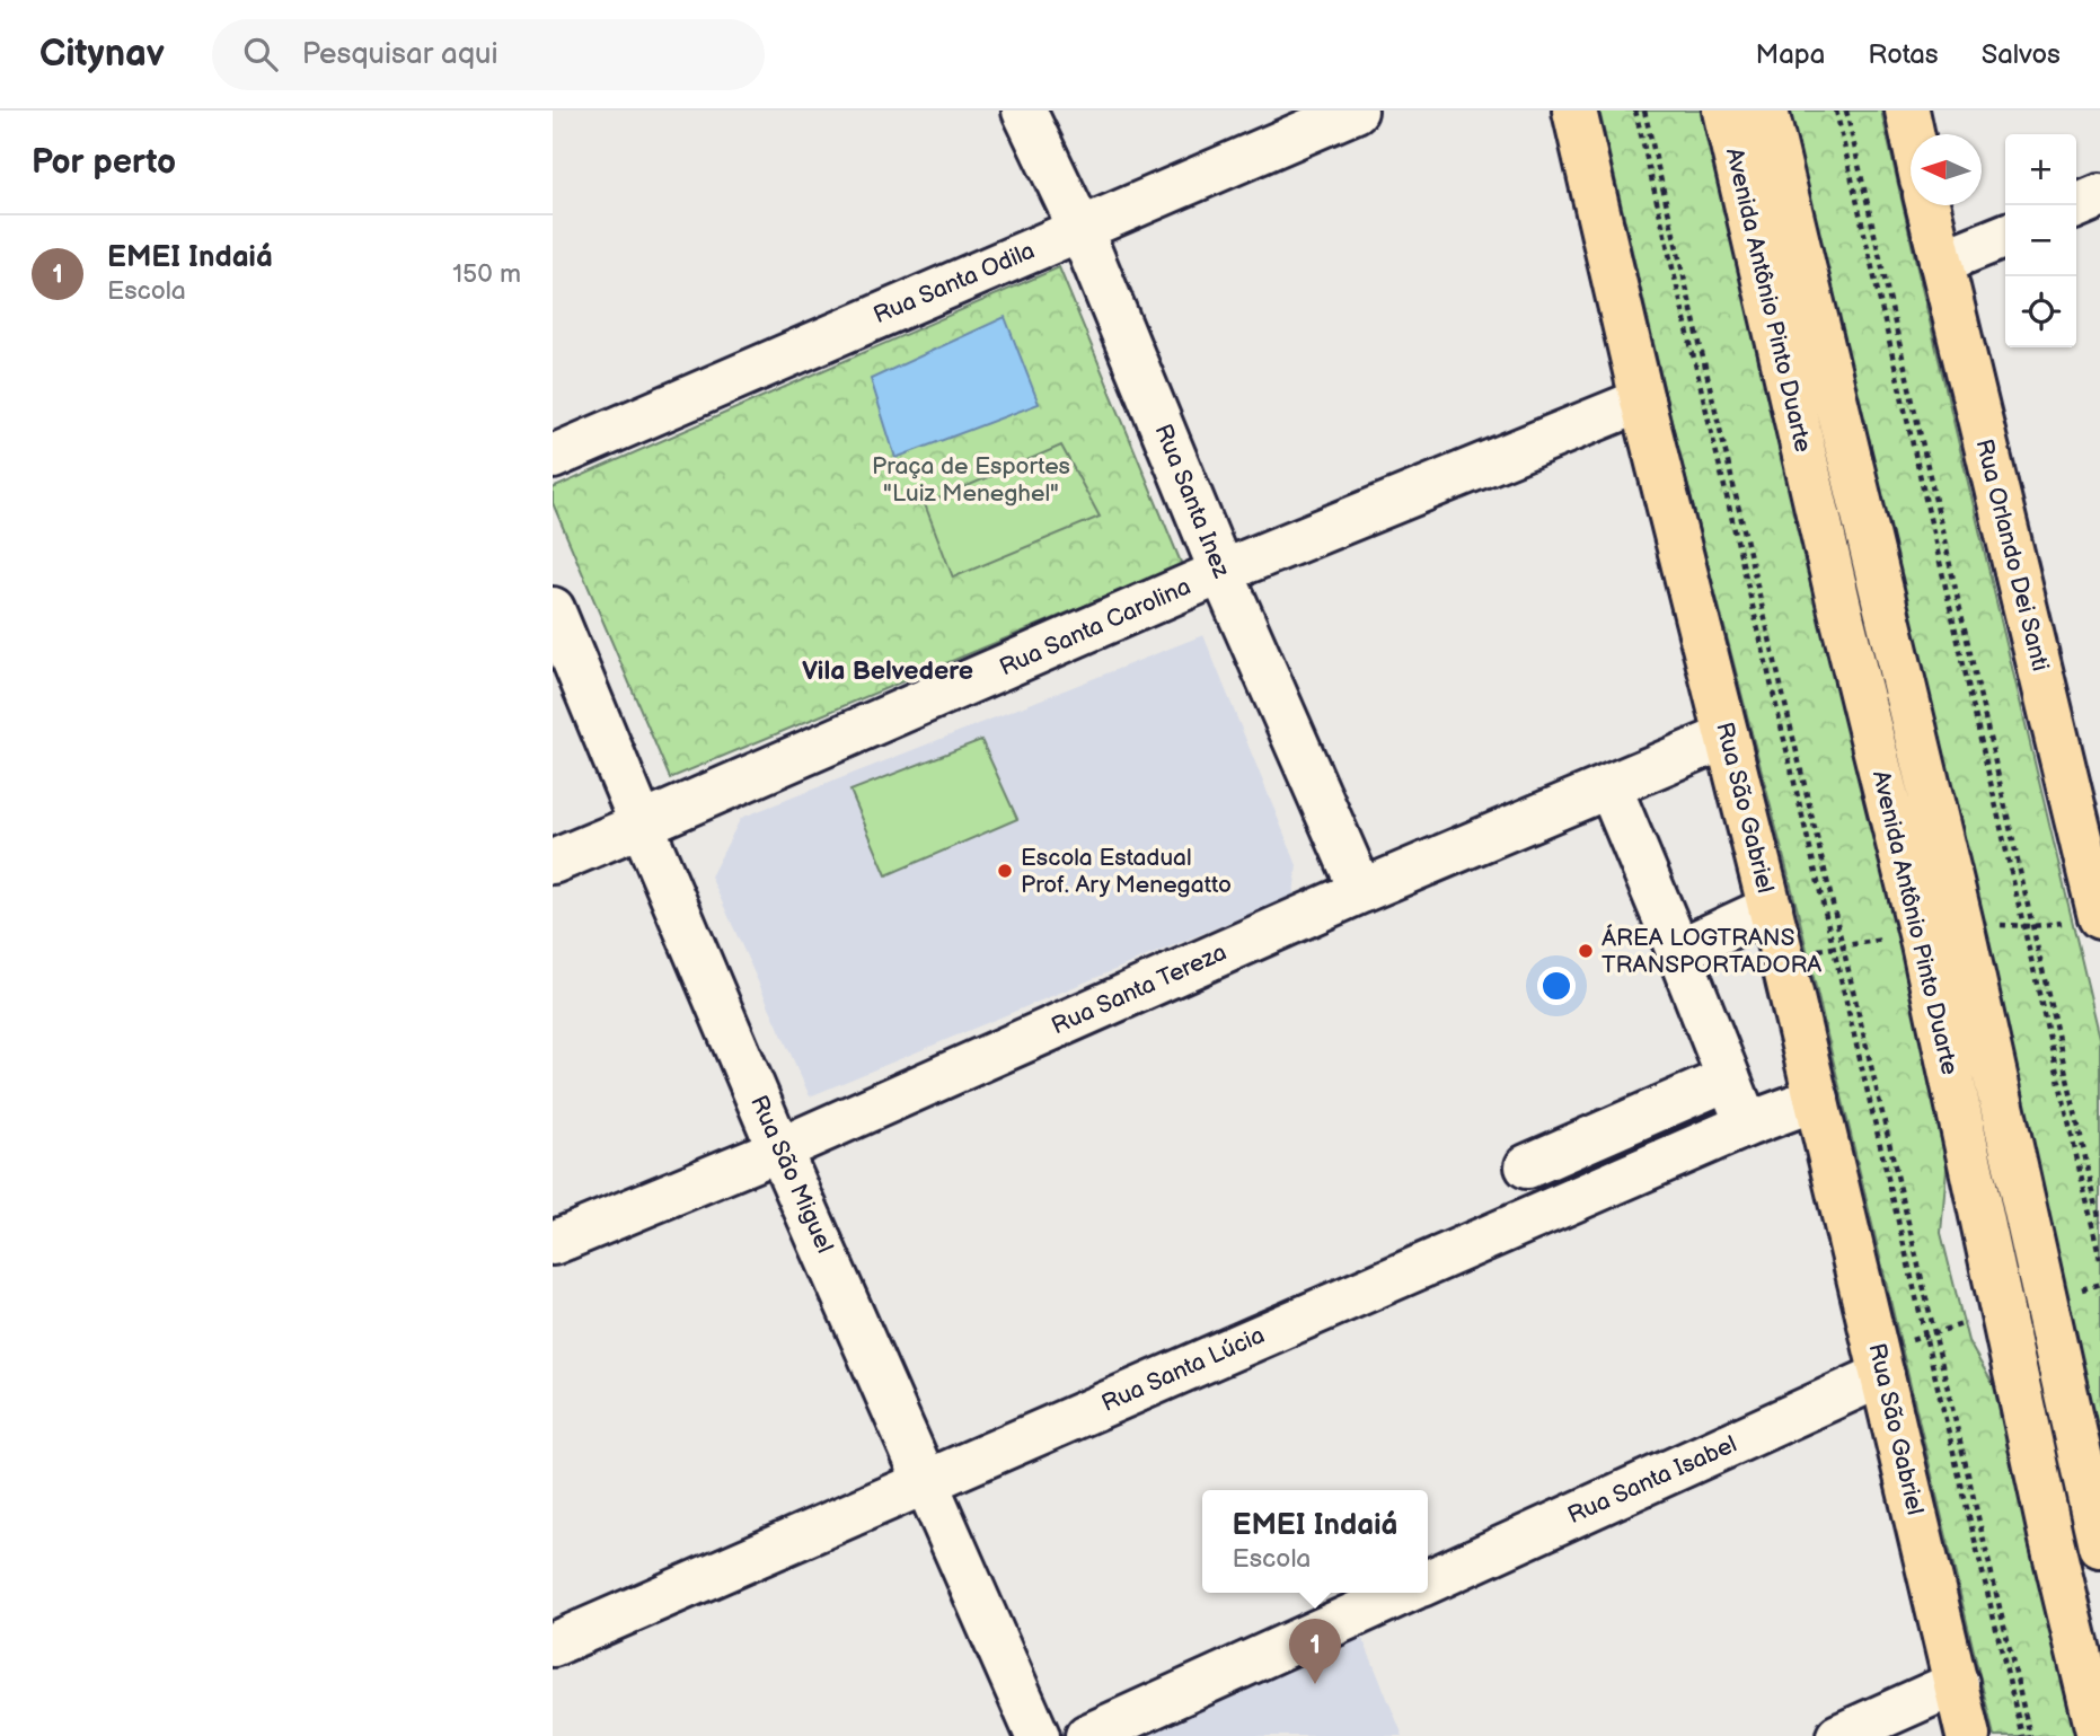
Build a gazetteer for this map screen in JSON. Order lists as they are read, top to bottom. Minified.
{"streets":{"main road":["Avenida Antônio Pinto Duarte","Rua Orlando Dei Santi","Rua São Gabriel"],"street":["Rua Santa Odila","Rua Santa Inez","Rua Santa Carolina","Rua Santa Tereza","Rua São Miguel","Rua Santa Lúcia","Rua Santa Isabel"]},"crossings":[["Rua Santa Odila","Rua Santa Inez"],["Rua Santa Inez","Rua Santa Carolina"],["Rua Santa Inez","Rua Santa Tereza"],["Rua Santa Carolina","Rua São Gabriel"],["Rua Santa Carolina","Rua São Miguel"],["Rua São Gabriel","Rua Santa Tereza"],["Rua São Gabriel","Rua Santa Lúcia"],["Rua São Gabriel","Rua Santa Isabel"],["Rua Santa Tereza","Rua São Miguel"],["Rua São Miguel","Rua Santa Lúcia"]],"districts":["Vila Belvedere"],"parks":["Praça de Esportes \"Luiz Meneghel\""],"places":["Escola Estadual Prof. Ary Menegatto","ÁREA LOGTRANS TRANSPORTADORA"],"north":"left","page":{"header":"Citynav","search":"Pesquisar aqui","nav":["Mapa","Rotas","Salvos"],"heading":"Por perto","map_buttons":["+","−"],"list":[{"mark":"1","name":"EMEI Indaiá","note":"Escola","value":"150 m"}],"popup":["EMEI Indaiá","Escola"],"pins":"1"}}
